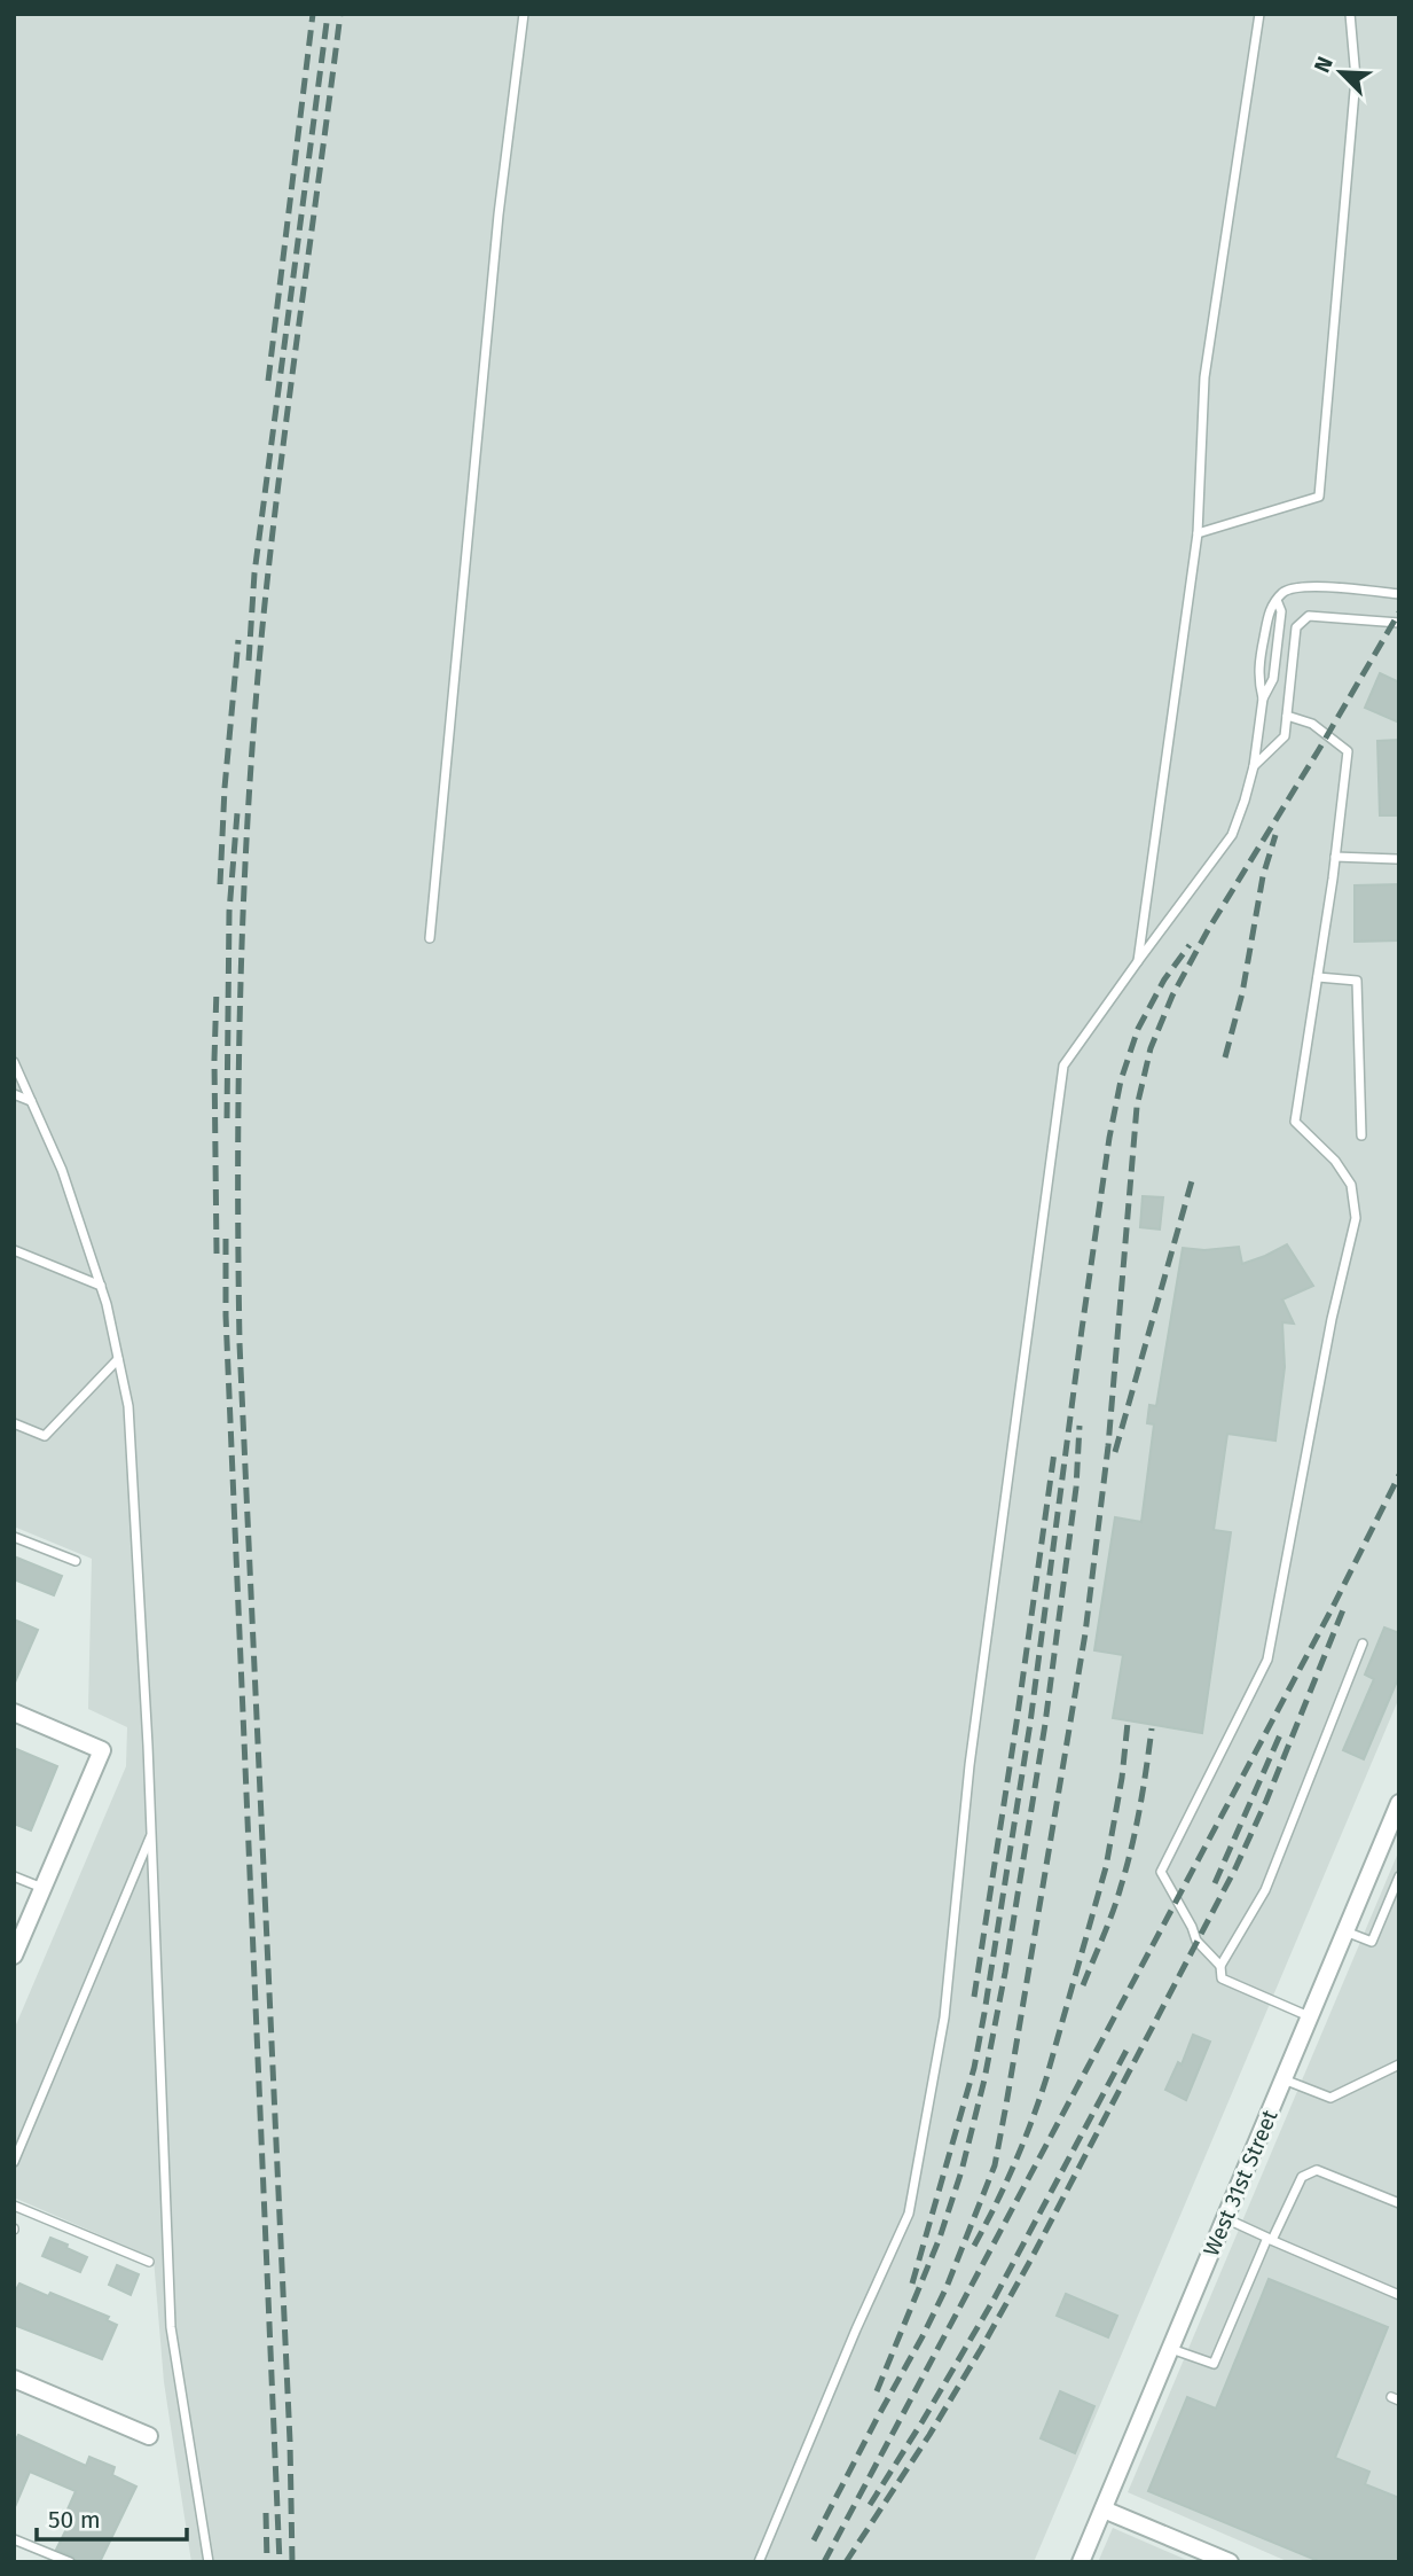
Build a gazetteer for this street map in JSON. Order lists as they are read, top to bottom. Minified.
{"streets":{"street":["West 31st Street"]},"scale_bar":"50 m","north":"top left"}
